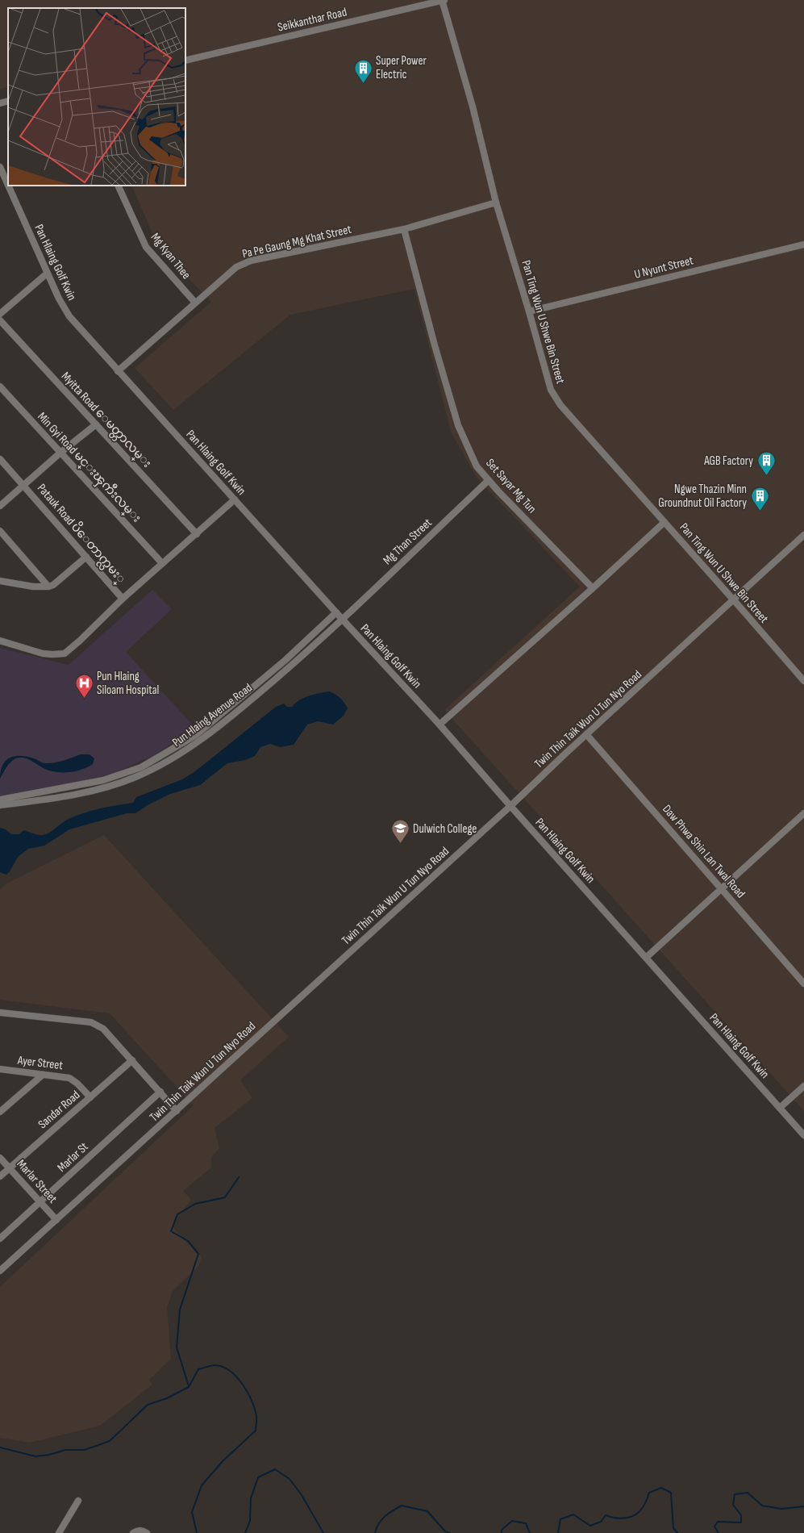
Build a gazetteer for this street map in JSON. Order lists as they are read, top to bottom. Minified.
{"streets":{"street":["Seikkanthar Road","Pa Pe Gaung Mg Khat Street","Mg Kyan Thee","Pan Hlaing Golf Kwin","U Nyunt Street","Pan Ting Wun U Shwe Bin Street","Myitta Road ေမတ္တာလမ္း","Min Gyi Road မင္းၾကီးလမ္း","Set Sayar Mg Tun","Patauk Road ပိေတာက္လမး္","Mg Than Street","Pun Hlaing Avenue Road","Twin Thin Taik Wun U Tun Nyo Road","Daw Phwa Shin Lan Twal Road","Ayer Street","Sandar Road","Marlar St","Marlar Street"]},"crossings":[["Seikkanthar Road","Pan Ting Wun U Shwe Bin Street"],["Pa Pe Gaung Mg Khat Street","Mg Kyan Thee"],["Pa Pe Gaung Mg Khat Street","Pan Hlaing Golf Kwin"],["Pa Pe Gaung Mg Khat Street","Pan Ting Wun U Shwe Bin Street"],["Pa Pe Gaung Mg Khat Street","Set Sayar Mg Tun"],["Pan Hlaing Golf Kwin","Patauk Road ပိေတာက္လမး္"],["Pan Hlaing Golf Kwin","Mg Than Street"],["Pan Hlaing Golf Kwin","Pun Hlaing Avenue Road"],["Pan Hlaing Golf Kwin","Twin Thin Taik Wun U Tun Nyo Road"],["U Nyunt Street","Pan Ting Wun U Shwe Bin Street"],["Pan Ting Wun U Shwe Bin Street","Twin Thin Taik Wun U Tun Nyo Road"],["Myitta Road ေမတ္တာလမ္း","Patauk Road ပိေတာက္လမး္"],["Min Gyi Road မင္းၾကီးလမ္း","Patauk Road ပိေတာက္လမး္"],["Set Sayar Mg Tun","Mg Than Street"],["Mg Than Street","Pun Hlaing Avenue Road"],["Twin Thin Taik Wun U Tun Nyo Road","Daw Phwa Shin Lan Twal Road"],["Twin Thin Taik Wun U Tun Nyo Road","Marlar Street"],["Ayer Street","Sandar Road"],["Sandar Road","Marlar Street"],["Marlar St","Marlar Street"]],"places":{"building":["Super Power Electric","AGB Factory","Ngwe Thazin Minn Groundnut Oil Factory"],"hospital":["Pun Hlaing Siloam Hospital"],"school or university":["Dulwich College"]}}
